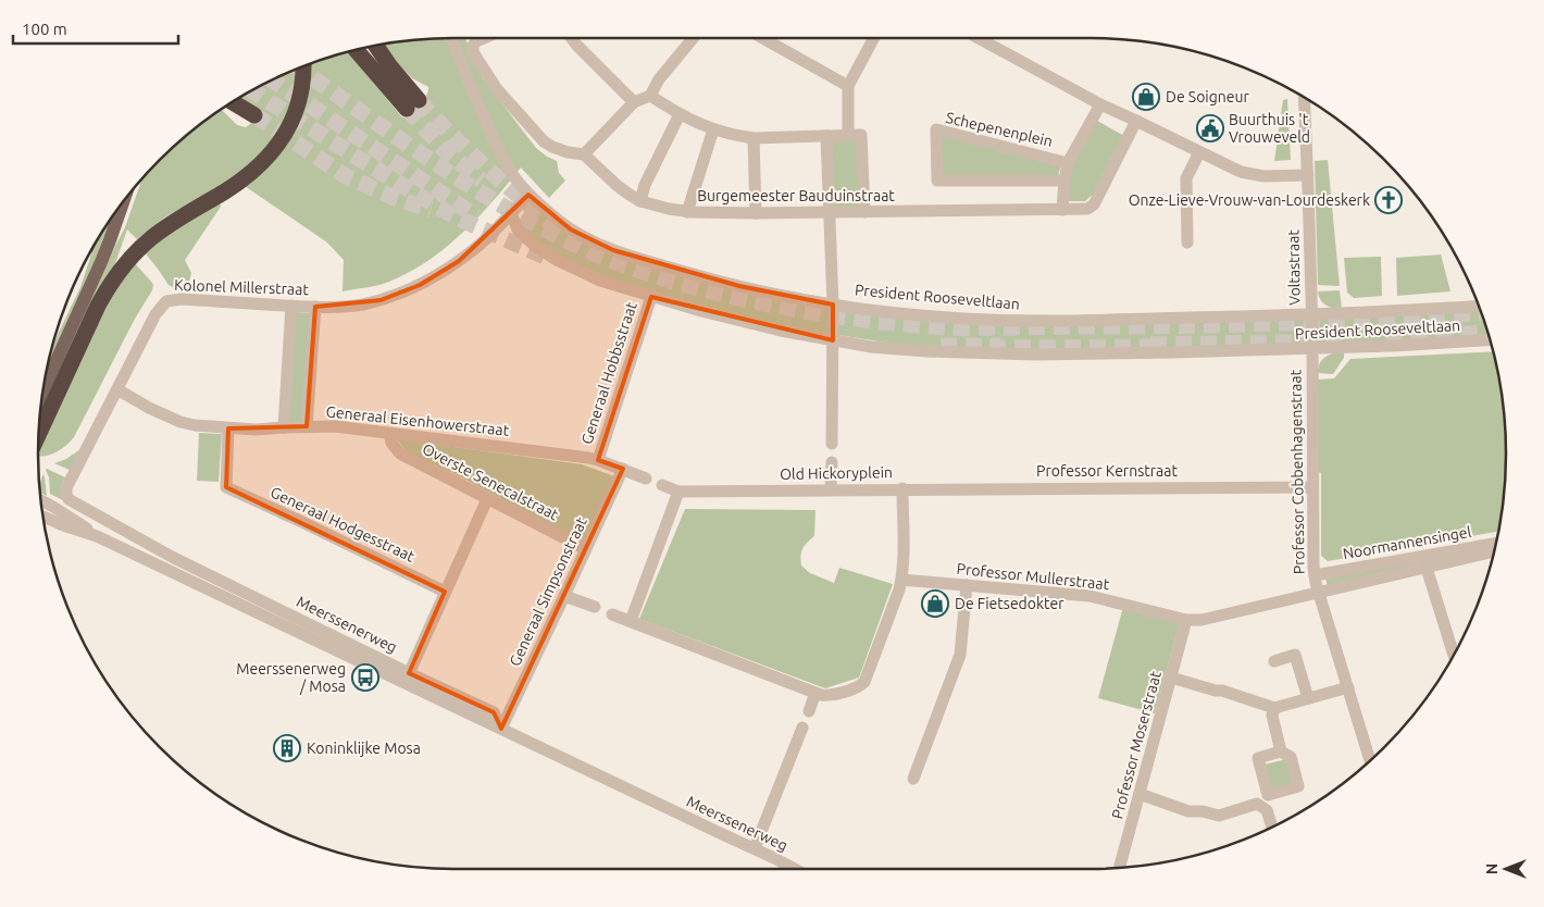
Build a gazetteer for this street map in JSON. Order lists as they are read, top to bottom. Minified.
{"streets":{"street":["Schepenenplein","Burgemeester Bauduinstraat","Voltastraat","Kolonel Millerstraat","President Rooseveltlaan","Generaal Hobbsstraat","Generaal Eisenhowerstraat","Professor Kernstraat","Professor Cobbenhagenstraat","Old Hickoryplein","Overste Senecalstraat","Generaal Hodgesstraat","Noormannensingel","Professor Mullerstraat","Generaal Simpsonstraat","Meerssenerweg","Professor Moserstraat"]},"crossings":[["Voltastraat","President Rooseveltlaan"],["Voltastraat","Professor Cobbenhagenstraat"],["Kolonel Millerstraat","President Rooseveltlaan"],["Kolonel Millerstraat","Generaal Eisenhowerstraat"],["Kolonel Millerstraat","Meerssenerweg"],["President Rooseveltlaan","Generaal Hobbsstraat"],["President Rooseveltlaan","Professor Cobbenhagenstraat"],["Generaal Hobbsstraat","Generaal Eisenhowerstraat"],["Generaal Eisenhowerstraat","Overste Senecalstraat"],["Generaal Eisenhowerstraat","Generaal Hodgesstraat"],["Generaal Eisenhowerstraat","Generaal Simpsonstraat"],["Professor Kernstraat","Professor Cobbenhagenstraat"],["Professor Kernstraat","Old Hickoryplein"],["Professor Cobbenhagenstraat","Noormannensingel"],["Professor Cobbenhagenstraat","Professor Mullerstraat"],["Old Hickoryplein","Professor Mullerstraat"],["Overste Senecalstraat","Generaal Simpsonstraat"],["Noormannensingel","Professor Mullerstraat"],["Professor Mullerstraat","Professor Moserstraat"],["Generaal Simpsonstraat","Meerssenerweg"]],"places":{"shop":["De Soigneur","De Fietsedokter"],"public building":["Buurthuis 't Vrouweveld"],"church":["Onze-Lieve-Vrouw-van-Lourdeskerk"],"bus stop":["Meerssenerweg / Mosa"],"building":["Koninklijke Mosa"]},"scale_bar":"100 m","north":"left"}
